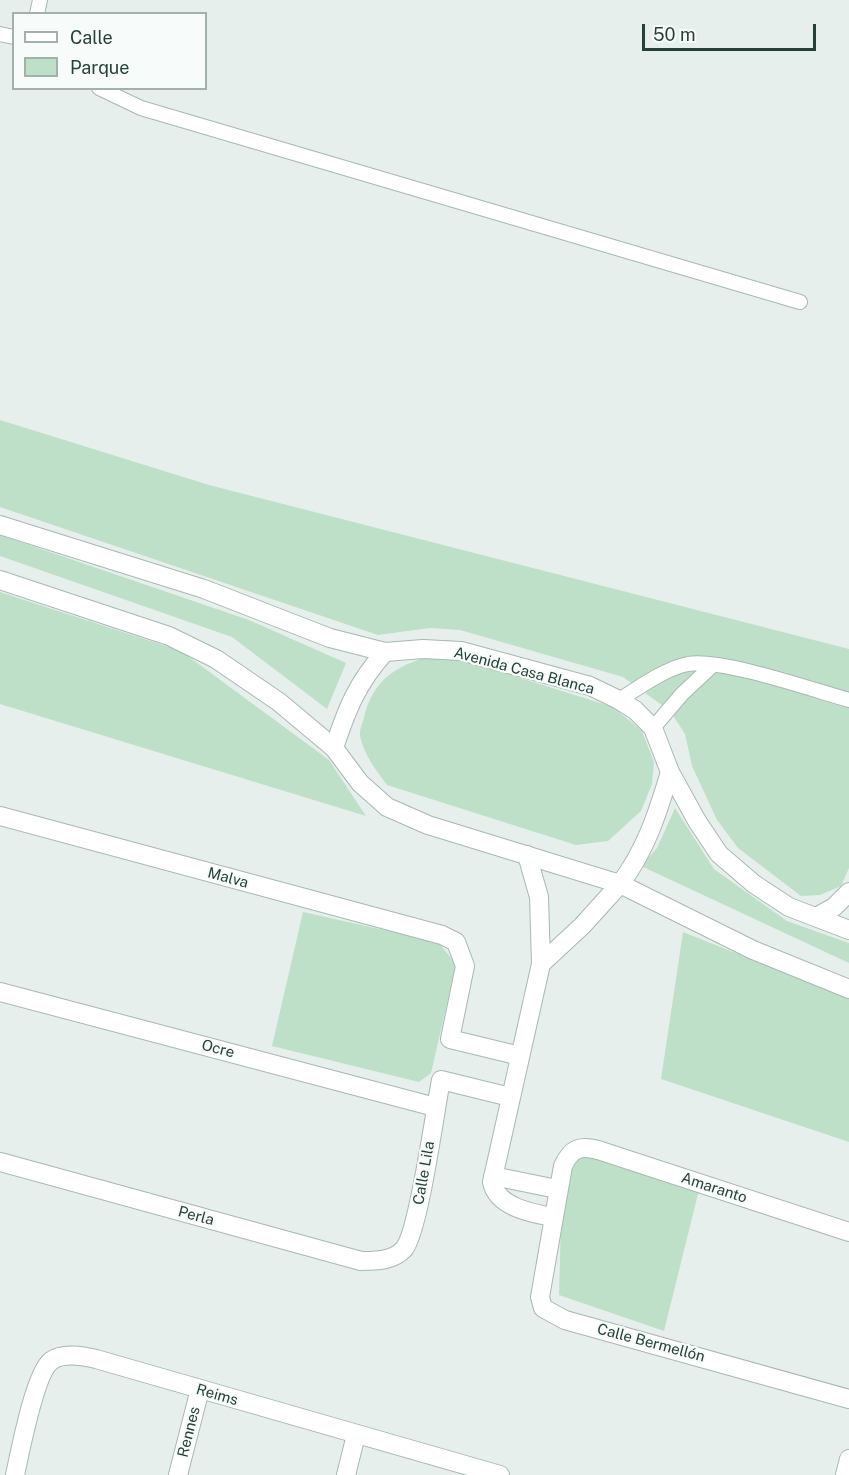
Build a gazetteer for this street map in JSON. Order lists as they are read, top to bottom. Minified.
{"streets":{"street":["Avenida Casa Blanca","Malva","Ocre","Calle Lila","Amaranto","Perla","Calle Bermellón","Reims","Rennes"]},"crossings":[["Ocre","Calle Lila"],["Calle Lila","Perla"],["Amaranto","Calle Bermellón"],["Reims","Rennes"]],"legend":["Calle","Parque"],"scale_bar":"50 m"}
